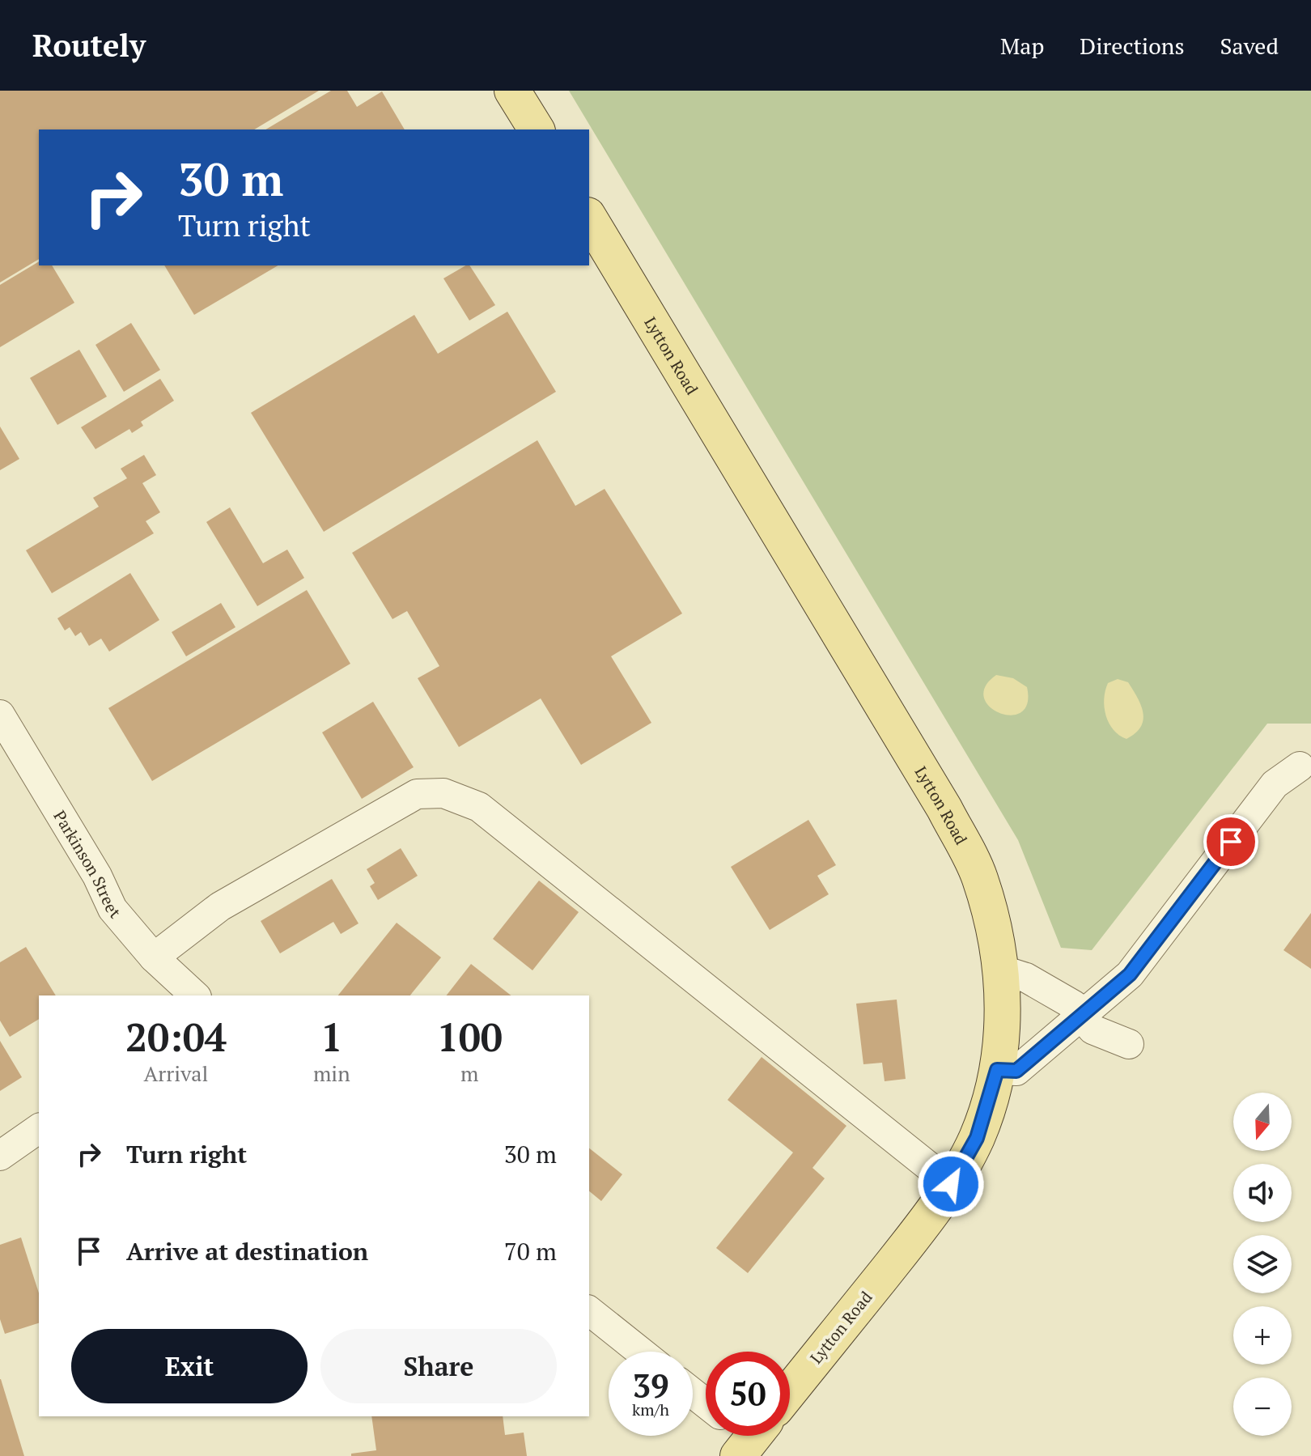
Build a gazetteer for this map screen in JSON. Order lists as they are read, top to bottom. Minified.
{"streets":{"main road":["Lytton Road"],"street":["Parkinson Street"]},"north":"bottom","page":{"header":"Routely","nav":["Map","Directions","Saved"],"turn":["30 m","Turn right"],"eta":["20:04","Arrival","1","min","100","m"],"map_buttons":["+","−"],"list":[{"name":"Turn right","value":"30 m"},{"name":"Arrive at destination","value":"70 m"}],"buttons":["Exit","Share"],"speed":"39 km/h","limit":"50"}}
